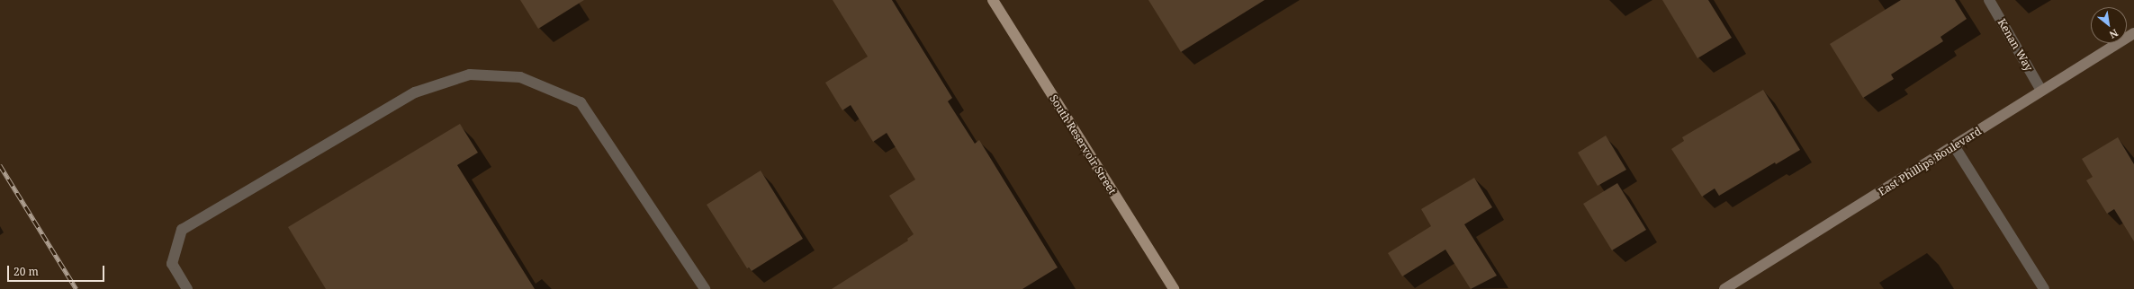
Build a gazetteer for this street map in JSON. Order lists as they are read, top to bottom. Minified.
{"streets":{"main road":["South Reservoir Street"],"street":["Kenan Way","East Phillips Boulevard"]},"crossings":[["Kenan Way","East Phillips Boulevard"]],"scale_bar":"20 m","north":"bottom right"}
